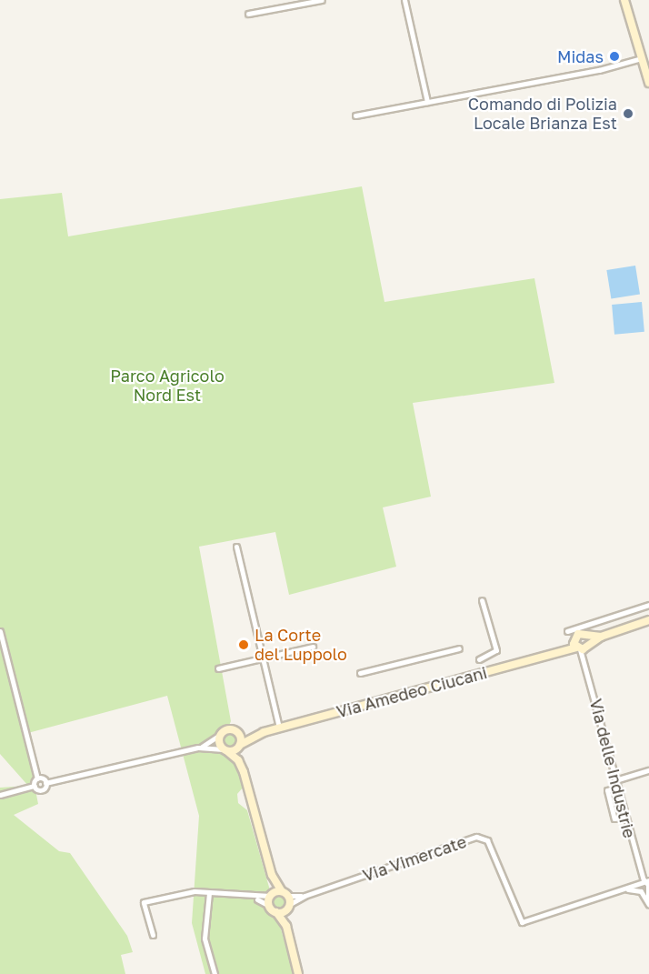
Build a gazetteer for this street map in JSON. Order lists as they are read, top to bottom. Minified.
{"streets":{"main road":["Via Amedeo Ciucani"],"street":["Via delle Industrie","Via Vimercate"]},"crossings":[["Via Amedeo Ciucani","Via delle Industrie"],["Via delle Industrie","Via Vimercate"]],"parks":["Parco Agricolo Nord Est"],"places":["Midas","Comando di Polizia Locale Brianza Est","La Corte del Luppolo"]}
